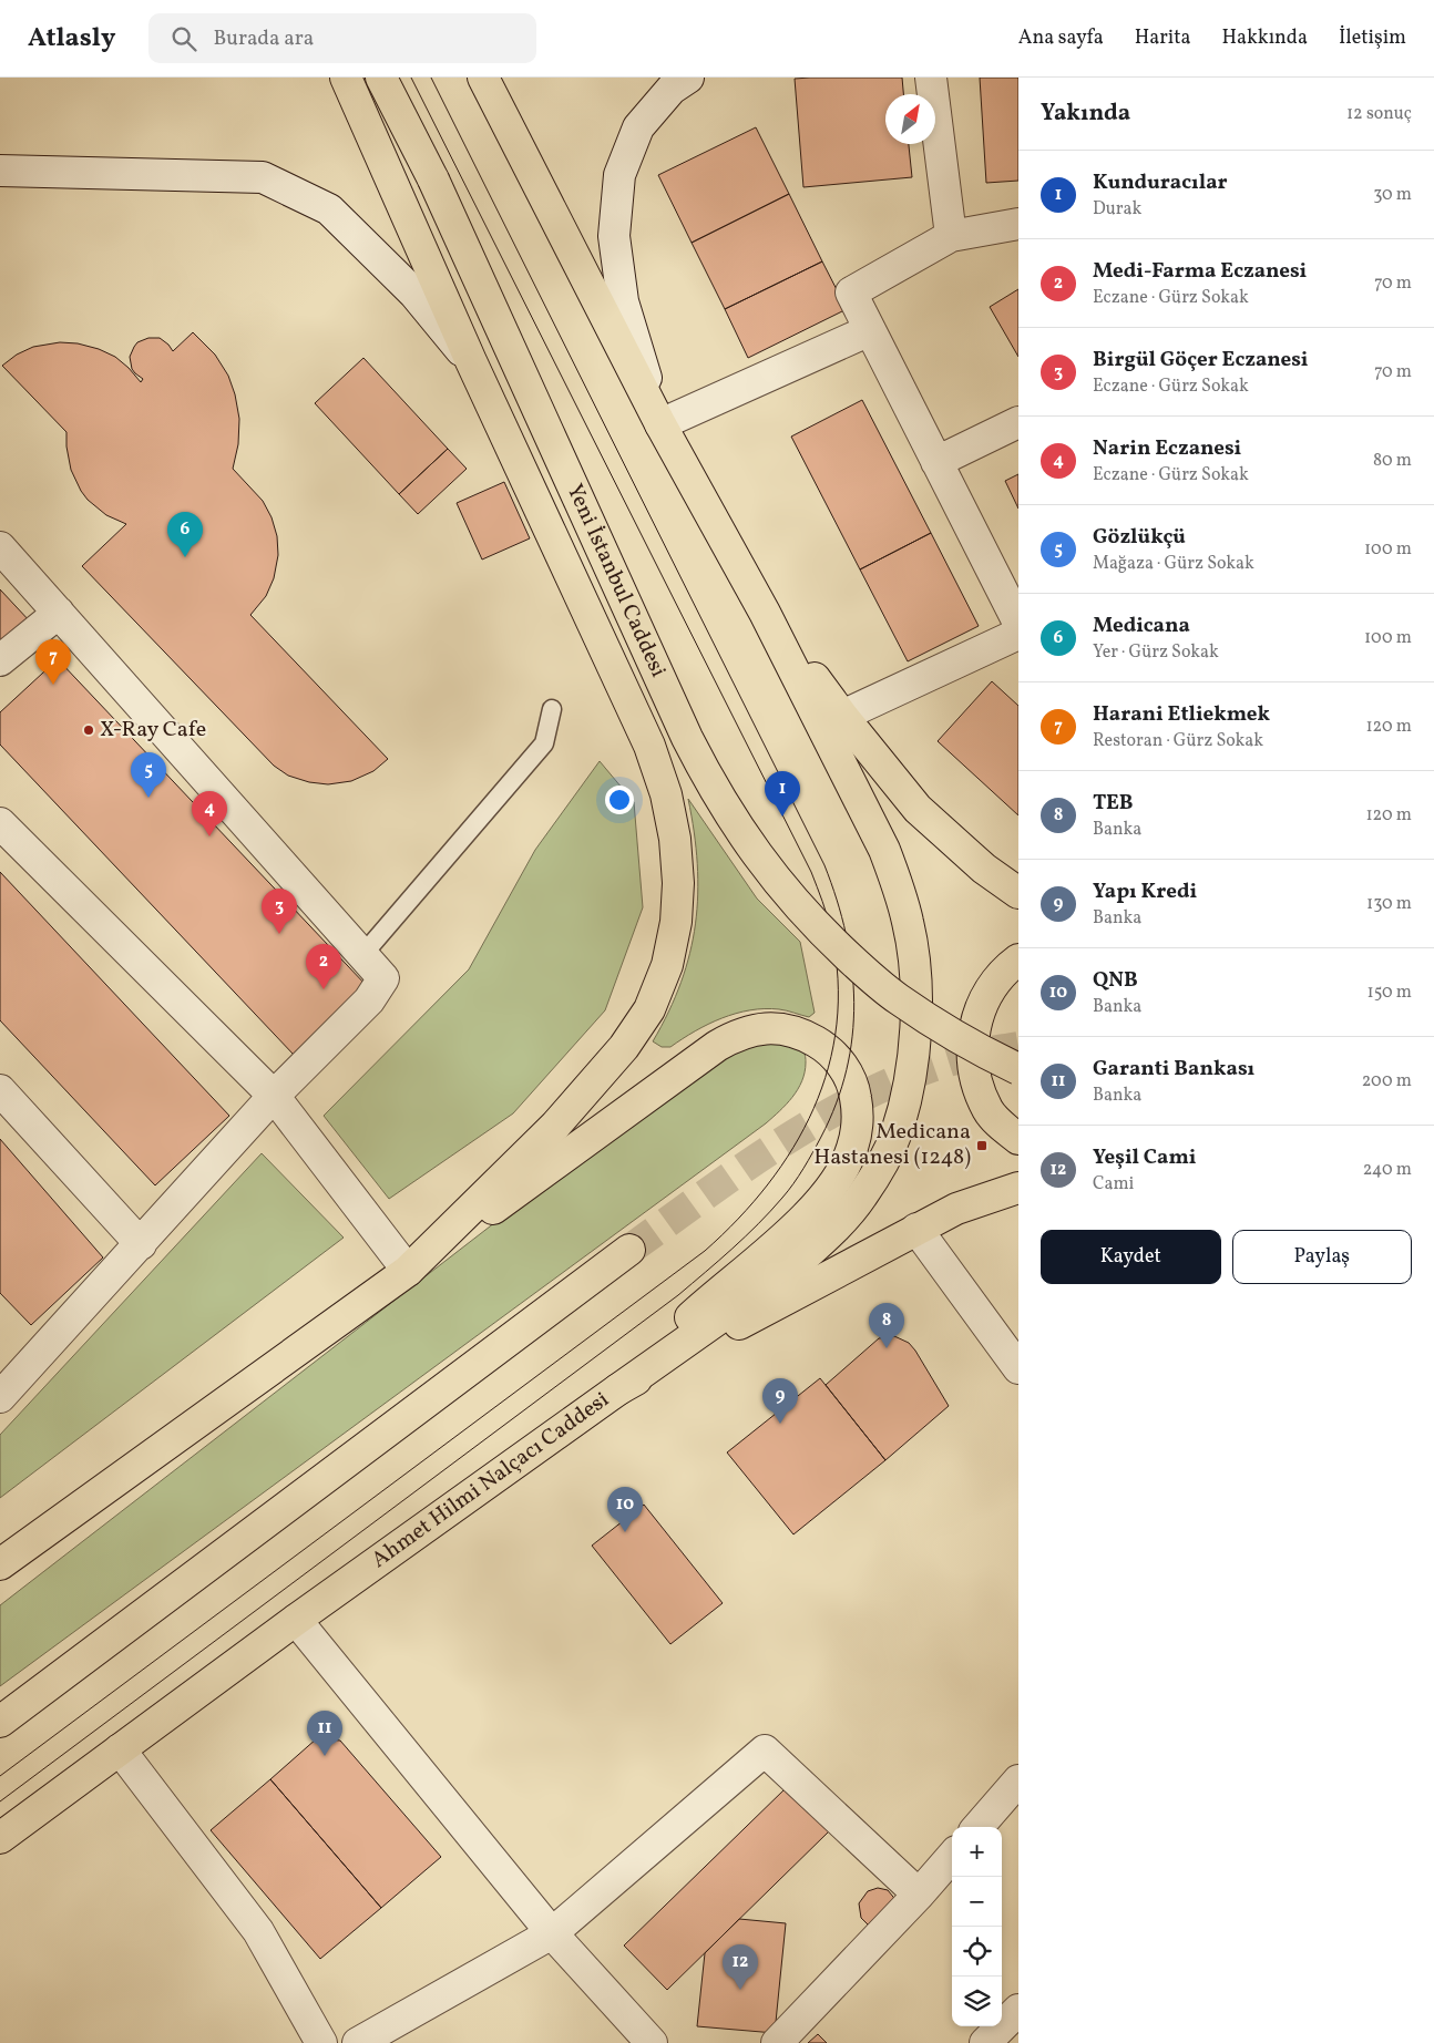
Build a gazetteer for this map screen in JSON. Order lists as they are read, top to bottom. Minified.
{"streets":{"main road":["Yeni İstanbul Caddesi","Ahmet Hilmi Nalçacı Caddesi"]},"places":{"other":["X-Ray Cafe"],"transit":["Medicana Hastanesi (1248)"]},"north":"top right","page":{"header":"Atlasly","search":"Burada ara","nav":["Ana sayfa","Harita","Hakkında","İletişim"],"heading":["Yakında","12 sonuç"],"list":[{"mark":"1","name":"Kunduracılar","note":"Durak","value":"30 m"},{"mark":"2","name":"Medi-Farma Eczanesi","note":"Eczane · Gürz Sokak","value":"70 m"},{"mark":"3","name":"Birgül Göçer Eczanesi","note":"Eczane · Gürz Sokak","value":"70 m"},{"mark":"4","name":"Narin Eczanesi","note":"Eczane · Gürz Sokak","value":"80 m"},{"mark":"5","name":"Gözlükçü","note":"Mağaza · Gürz Sokak","value":"100 m"},{"mark":"6","name":"Medicana","note":"Yer · Gürz Sokak","value":"100 m"},{"mark":"7","name":"Harani Etliekmek","note":"Restoran · Gürz Sokak","value":"120 m"},{"mark":"8","name":"TEB","note":"Banka","value":"120 m"},{"mark":"9","name":"Yapı Kredi","note":"Banka","value":"130 m"},{"mark":"10","name":"QNB","note":"Banka","value":"150 m"},{"mark":"11","name":"Garanti Bankası","note":"Banka","value":"200 m"},{"mark":"12","name":"Yeşil Cami","note":"Cami","value":"240 m"}],"pins":["6","7","5","1","4","3","2","8","9","10","11","12"],"buttons":["Kaydet","Paylaş"],"map_buttons":["+","−"]}}
